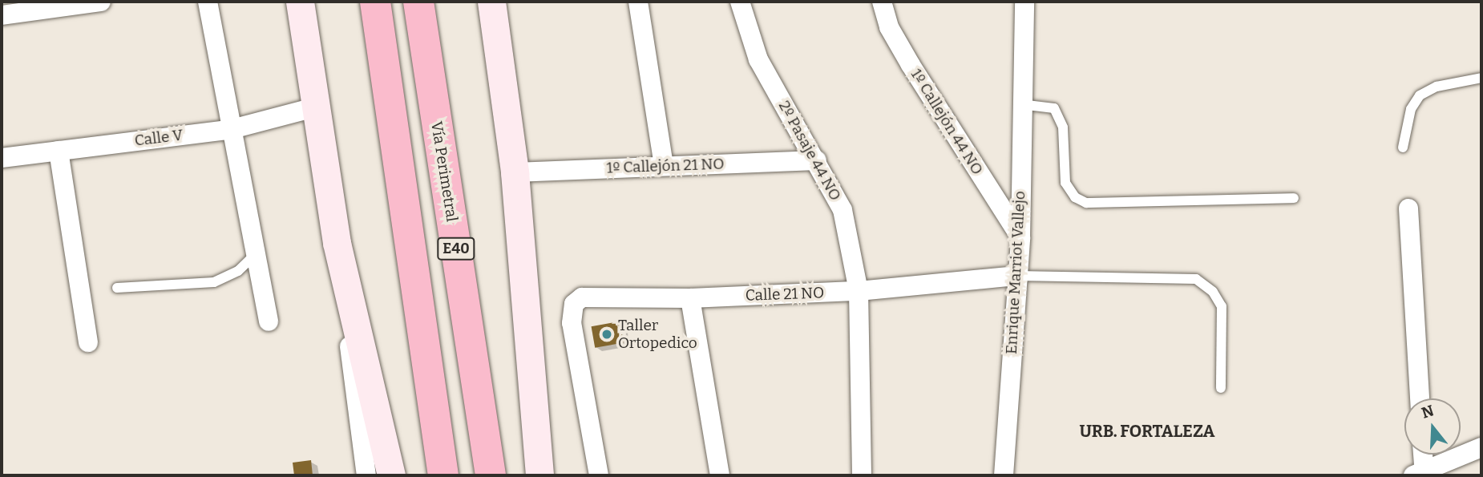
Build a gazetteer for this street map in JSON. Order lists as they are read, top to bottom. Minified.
{"streets":{"highway":["Vía Perimetral","E40"],"street":["1º Callejón 44 NO","Calle V","2º Pasaje 44 NO","1º Callejón 21 NO","Enrique Marriot Vallejo","Calle 21 NO"]},"crossings":[["1º Callejón 44 NO","Enrique Marriot Vallejo"],["2º Pasaje 44 NO","1º Callejón 21 NO"],["2º Pasaje 44 NO","Calle 21 NO"],["Enrique Marriot Vallejo","Calle 21 NO"]],"districts":["URB. FORTALEZA"],"places":["Taller Ortopedico"],"north":"top"}
